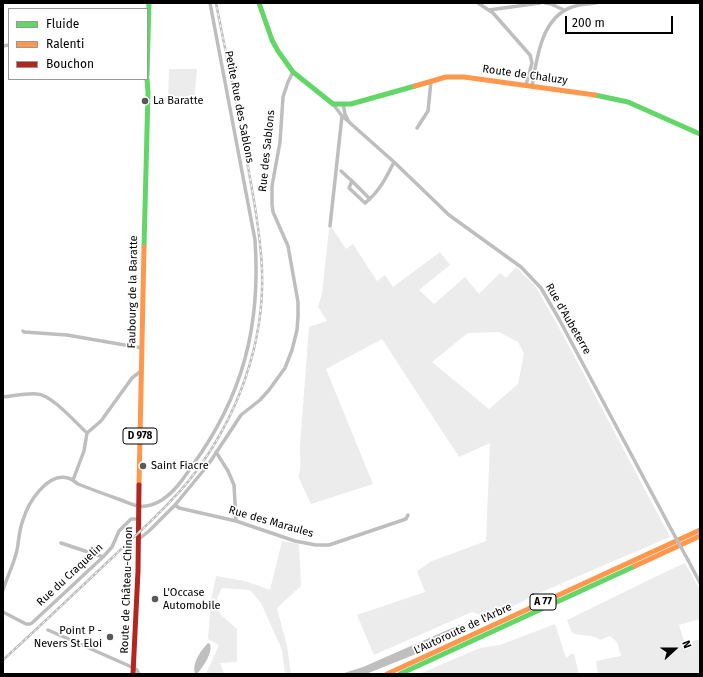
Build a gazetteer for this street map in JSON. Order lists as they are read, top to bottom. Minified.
{"streets":{"main road":["Route de Chaluzy","Faubourg de la Baratte","D 978","Route de Château-Chinon","A 77","L'Autoroute de l'Arbre"],"street":["Petite Rue des Sablons","Rue des Sablons","Rue d'Aubeterre","Rue des Maraules","Rue du Craquelin"]},"crossings":[["Route de Chaluzy","Rue d'Aubeterre"],["Petite Rue des Sablons","Faubourg de la Baratte"],["Petite Rue des Sablons","Route de Château-Chinon"],["Rue des Sablons","Rue des Maraules"],["Faubourg de la Baratte","Route de Château-Chinon"],["Rue du Craquelin","Route de Château-Chinon"]],"places":["La Baratte","Saint Fiacre","L'Occase Automobile","Point P - Nevers St Eloi"],"legend":["Fluide","Ralenti","Bouchon"],"scale_bar":"200 m","north":"right"}
